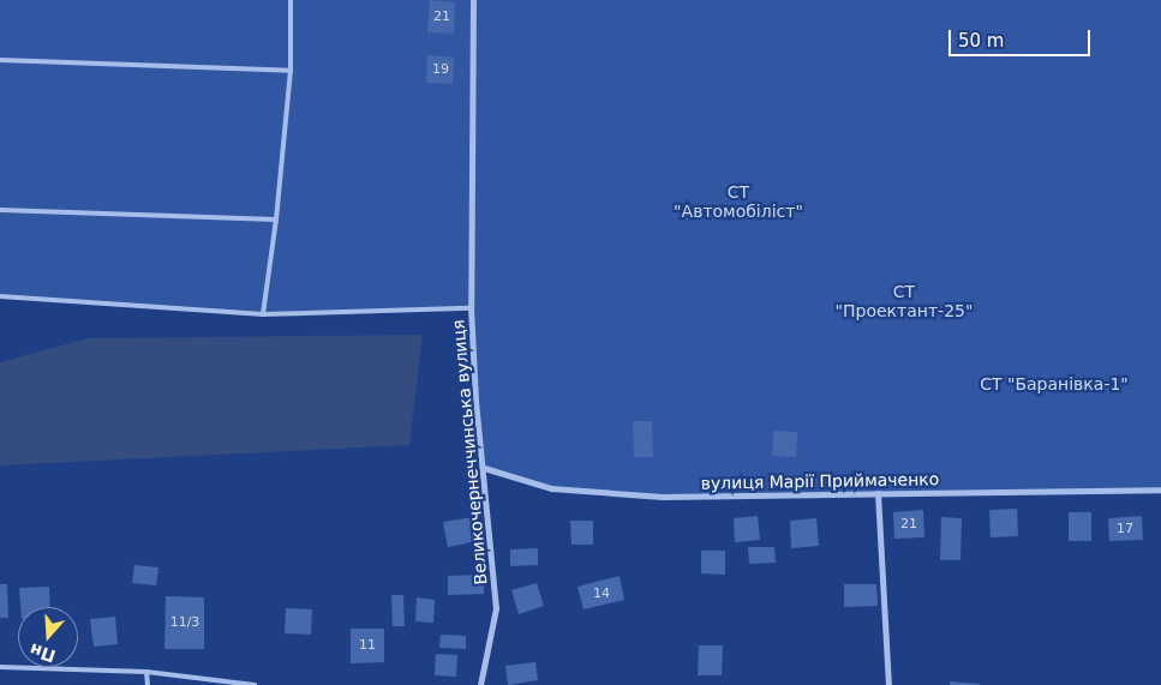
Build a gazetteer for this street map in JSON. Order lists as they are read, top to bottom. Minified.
{"streets":{"street":["Великочернеччинська вулиця","вулиця Марії Приймаченко"]},"crossings":[["Великочернеччинська вулиця","вулиця Марії Приймаченко"]],"parks":["СТ \"Автомобіліст\"","СТ \"Проектант-25\"","СТ \"Баранівка-1\""],"house_numbers":["21","19","21","17","14","11/3","11"],"scale_bar":"50 m","north":"bottom"}
